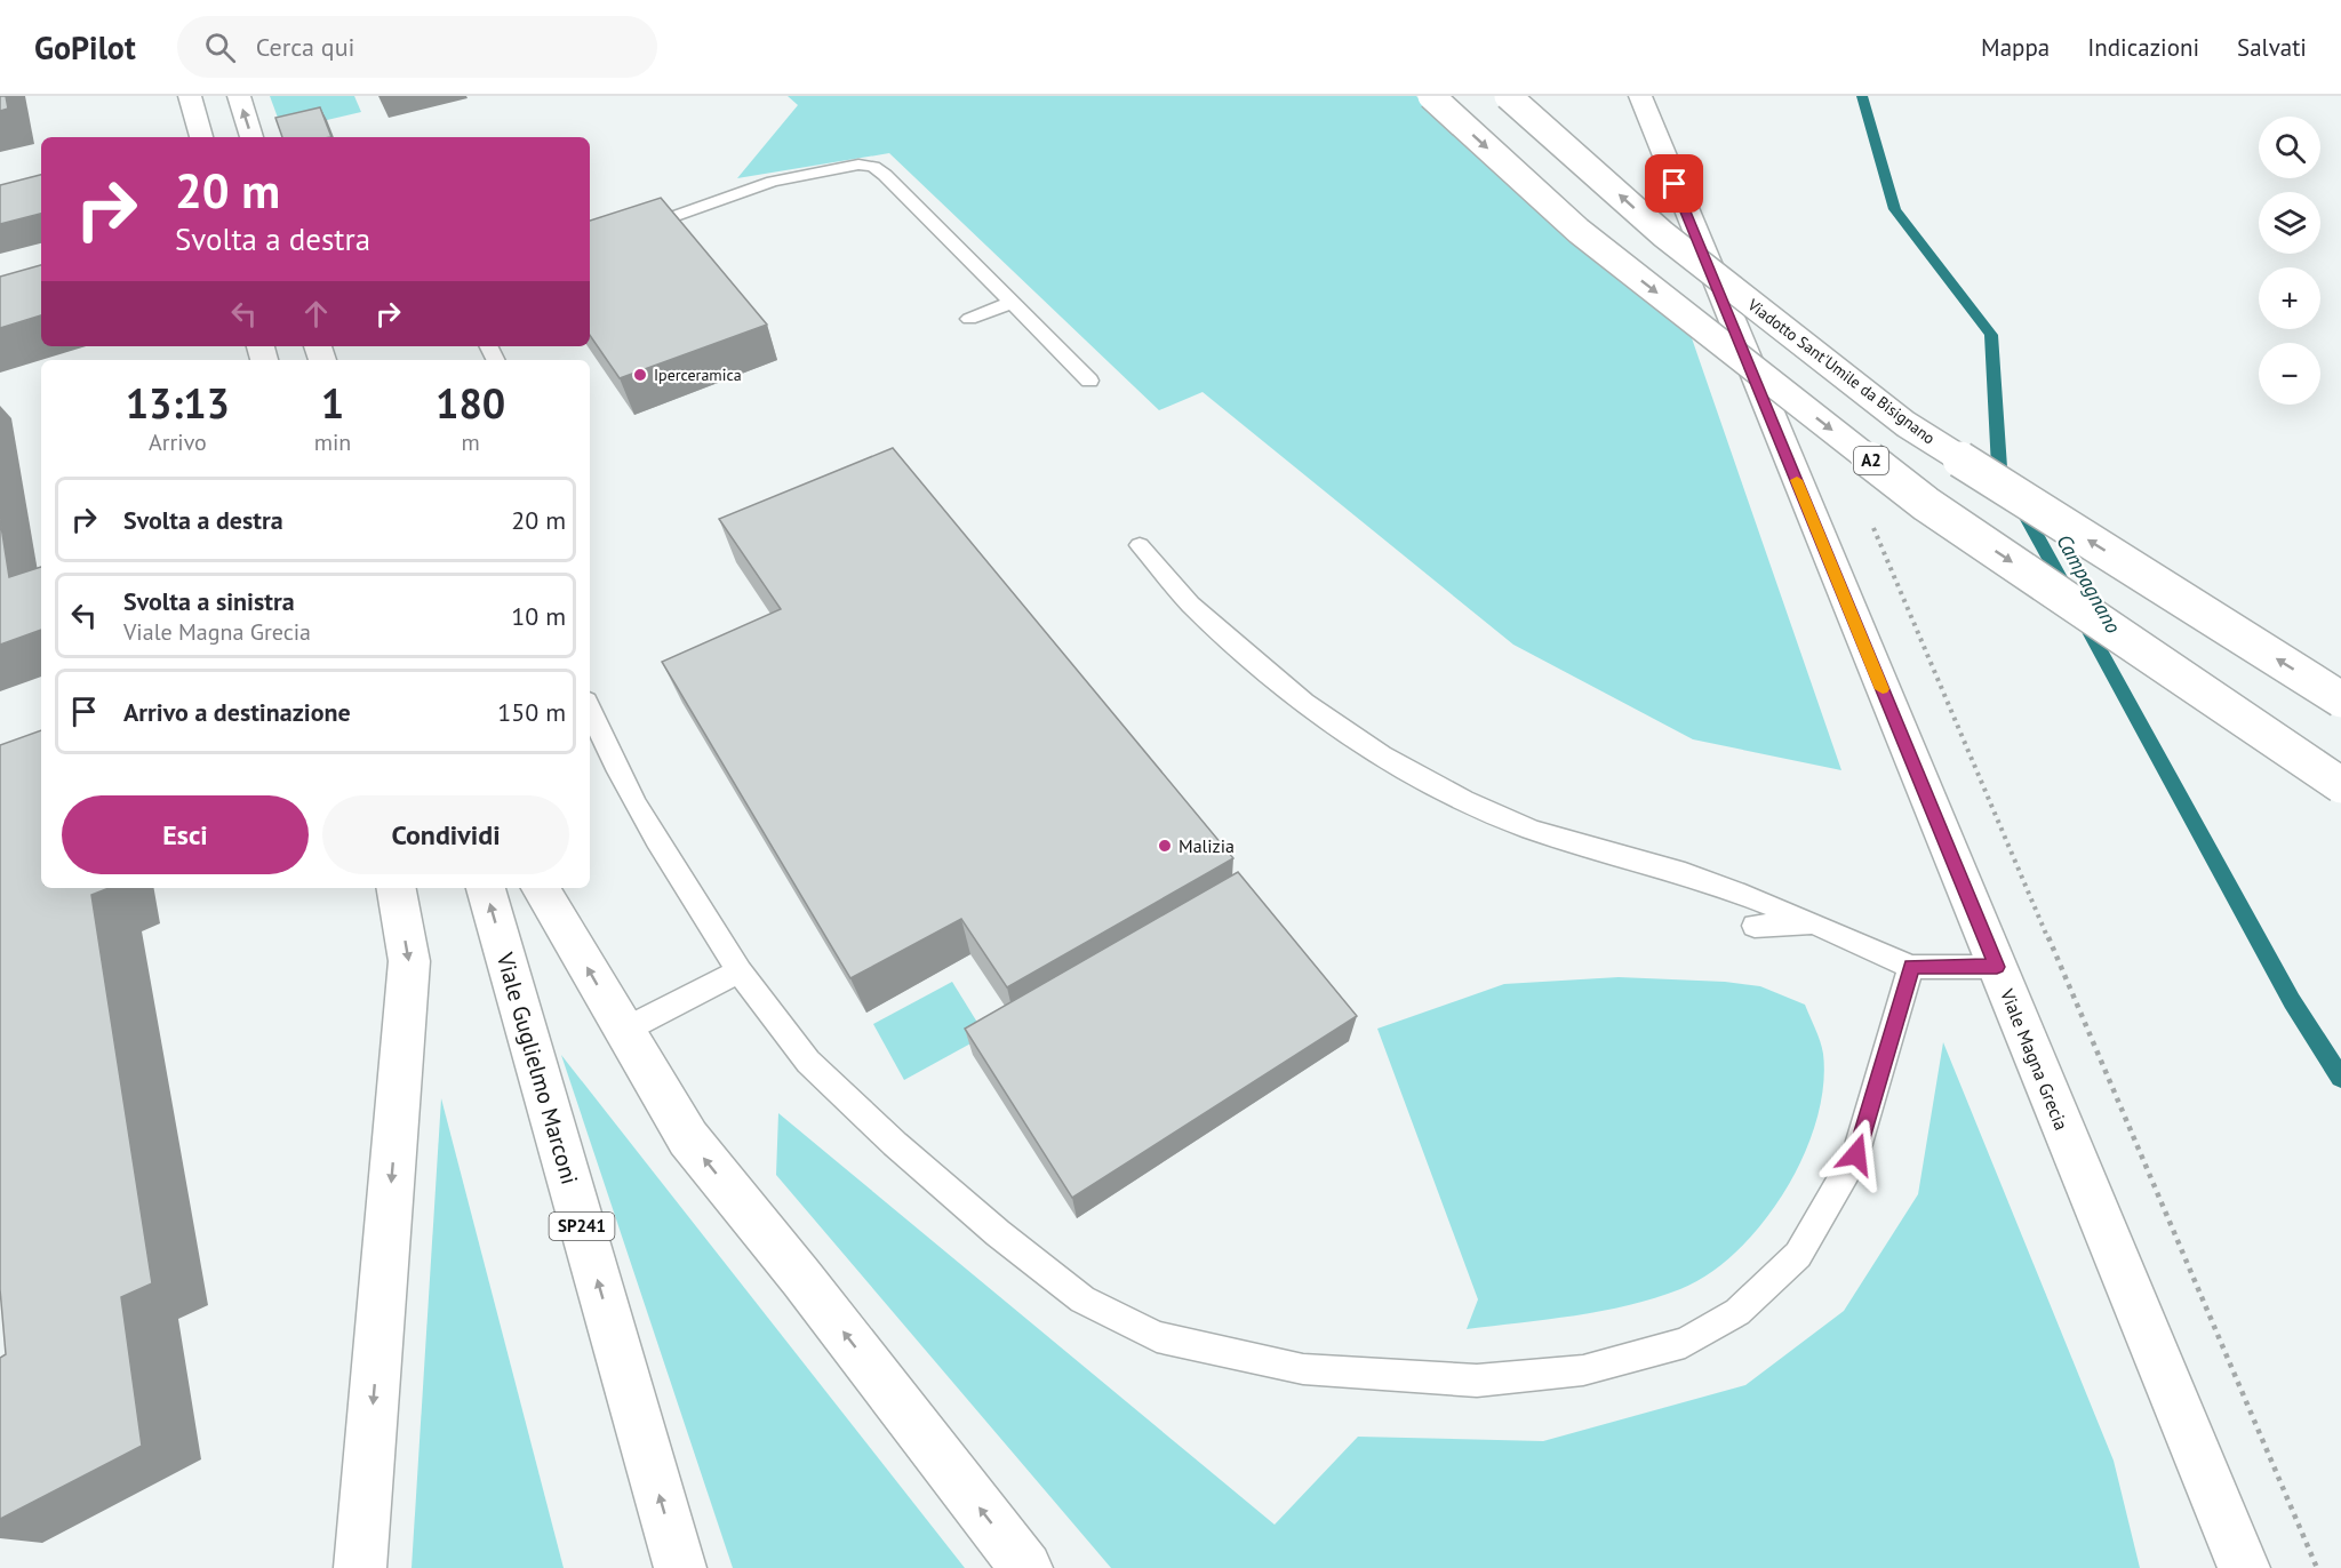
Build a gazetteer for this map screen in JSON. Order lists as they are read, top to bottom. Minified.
{"streets":{"main road":["Viadotto Sant'Umile da Bisignano","A2","Viale Magna Grecia","Viale Guglielmo Marconi","SP241"]},"water":["Campagnano"],"places":["Iperceramica","Malizia"],"page":{"header":"GoPilot","search":"Cerca qui","nav":["Mappa","Indicazioni","Salvati"],"map_buttons":["+","−"],"turn":["20 m","Svolta a destra"],"eta":["13:13","Arrivo","1","min","180","m"],"list":[{"name":"Svolta a destra","value":"20 m"},{"name":"Svolta a sinistra","note":"Viale Magna Grecia","value":"10 m"},{"name":"Arrivo a destinazione","value":"150 m"}],"buttons":["Esci","Condividi"]}}
